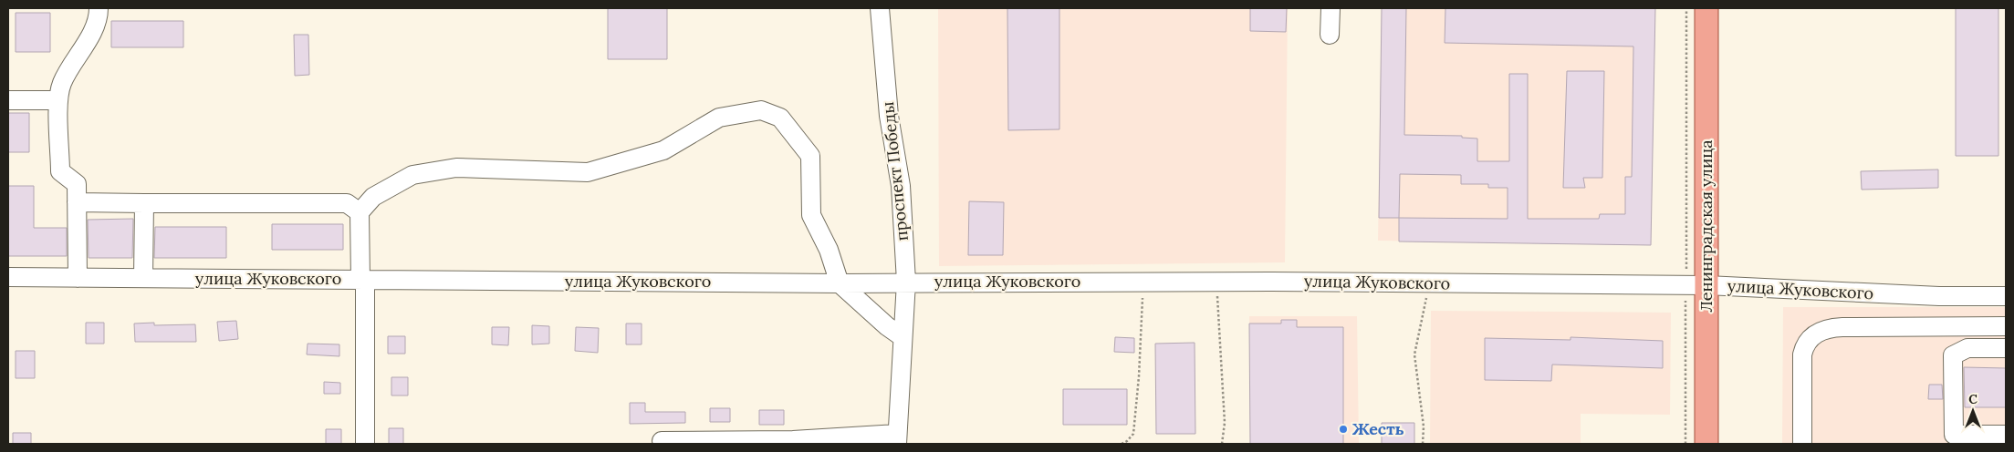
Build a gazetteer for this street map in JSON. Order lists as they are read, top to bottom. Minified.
{"streets":{"main road":["Ленинградская улица"],"street":["проспект Победы","улица Жуковского"]},"crossings":[["проспект Победы","улица Жуковского"],["Ленинградская улица","улица Жуковского"]],"places":["Жесть"],"north":"top"}
